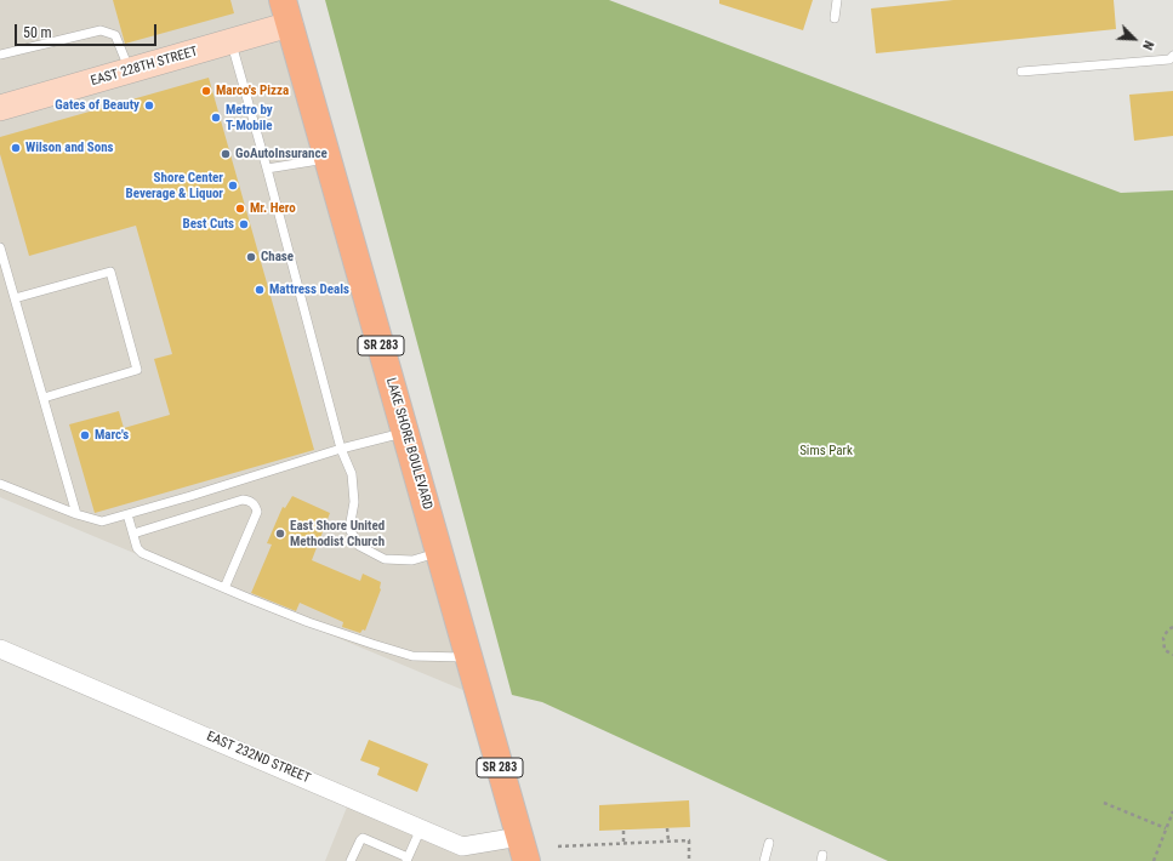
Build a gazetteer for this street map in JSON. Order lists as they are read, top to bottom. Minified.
{"streets":{"main road":["SR 283","LAKE SHORE BOULEVARD"],"street":["EAST 228TH STREET","EAST 232ND STREET"]},"crossings":[["EAST 228TH STREET","LAKE SHORE BOULEVARD"],["LAKE SHORE BOULEVARD","EAST 232ND STREET"]],"parks":["Sims Park"],"places":["Marco's Pizza","Gates of Beauty","Metro by T-Mobile","Wilson and Sons","GoAutoInsurance","Shore Center Beverage & Liquor","Mr. Hero","Best Cuts","Chase","Mattress Deals","Marc's","East Shore United Methodist Church"],"scale_bar":"50 m","north":"bottom right"}
